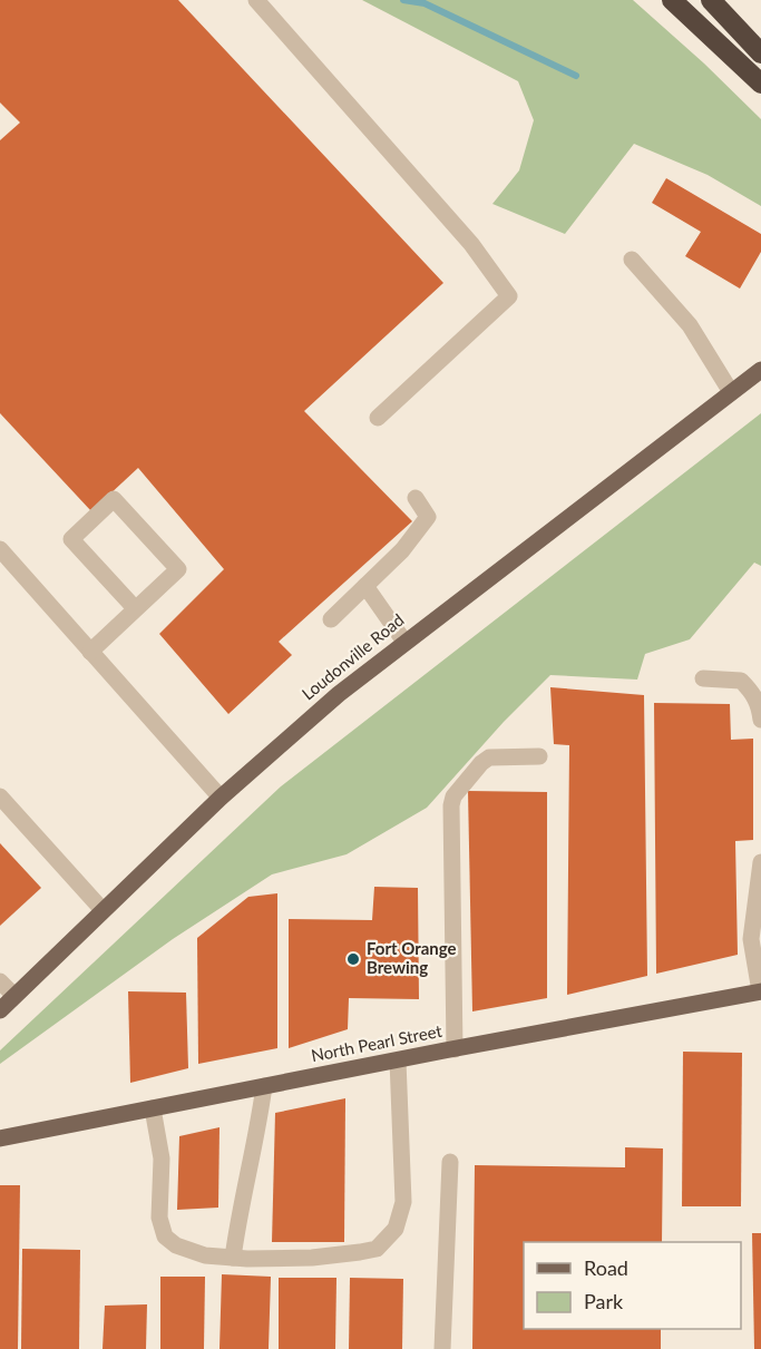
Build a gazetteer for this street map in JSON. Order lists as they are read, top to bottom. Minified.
{"streets":{"main road":["Loudonville Road","North Pearl Street"]},"places":["Fort Orange Brewing"],"legend":["Road","Park"]}
